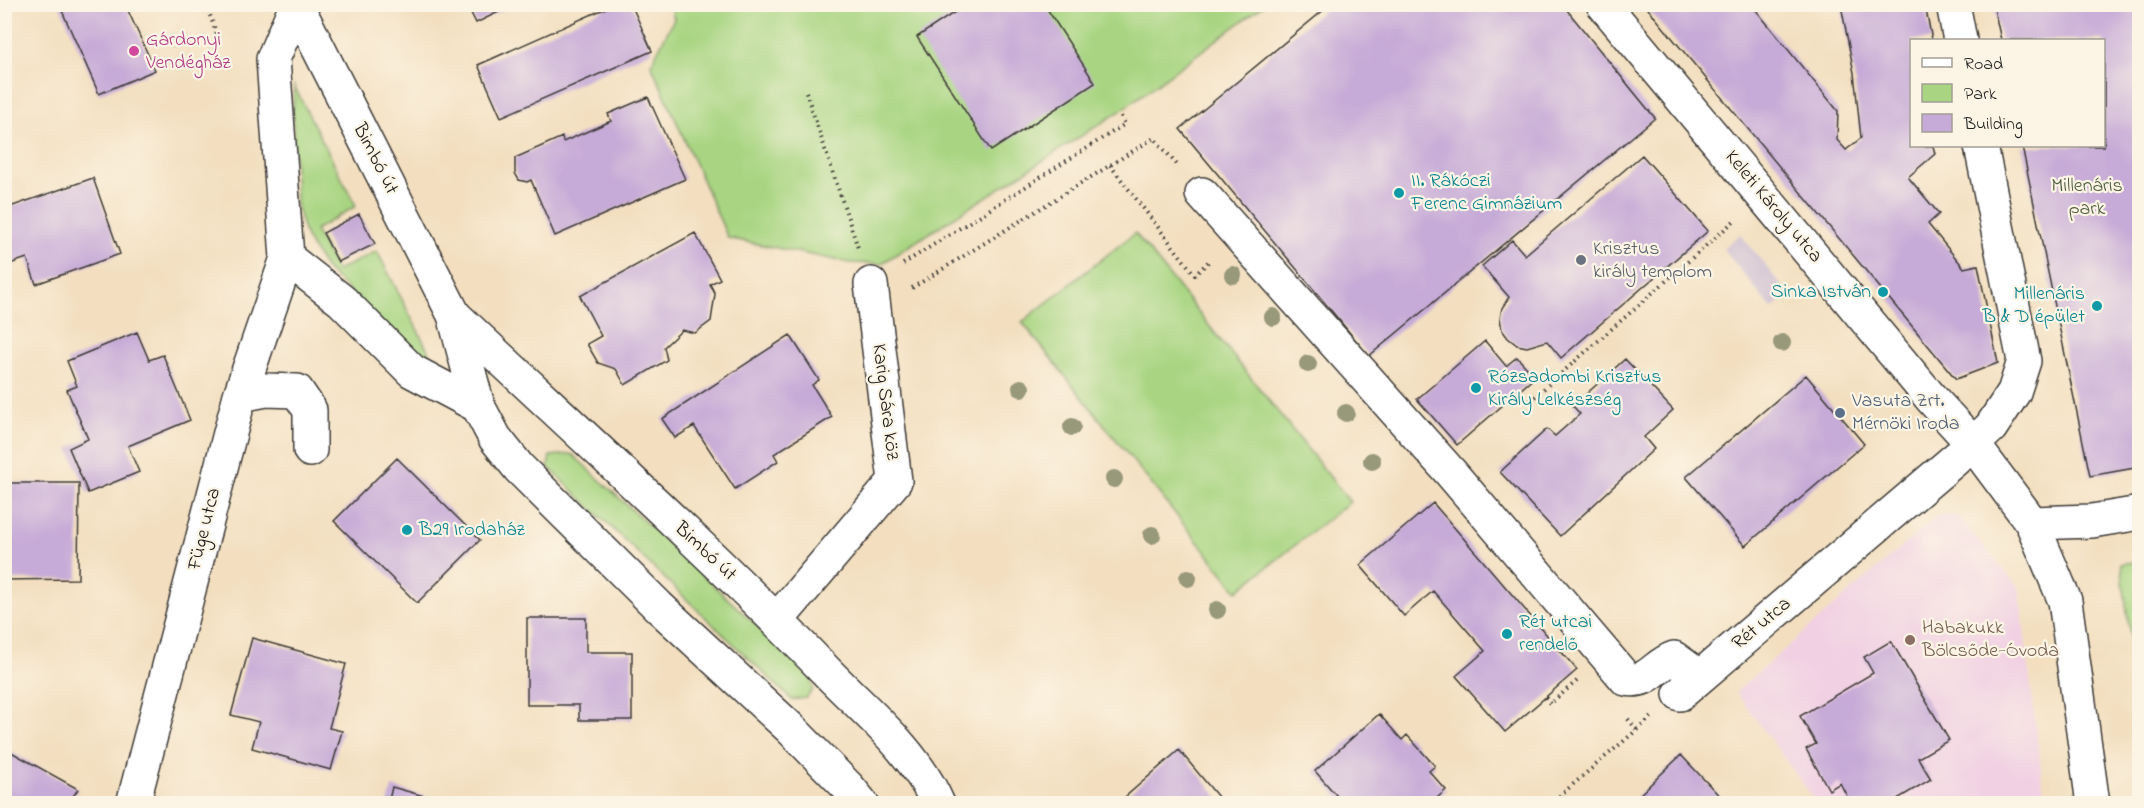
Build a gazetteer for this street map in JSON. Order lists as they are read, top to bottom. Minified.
{"streets":{"street":["Bimbó út","Keleti Károly utca","Karig Sára köz","Füge utca","Rét utca"]},"crossings":[["Bimbó út","Karig Sára köz"],["Bimbó út","Füge utca"],["Keleti Károly utca","Rét utca"]],"parks":["Millenáris park"],"places":["Gárdonyi Vendégház","II. Rákóczi Ferenc Gimnázium","Krisztus király templom","Sinka István","Millenáris B & D épület","Rózsadombi Krisztus Király Lelkészség","Vasuta Zrt. Mérnöki Iroda","B29 Irodaház","Rét utcai rendelő","Habakukk Bölcsőde-Óvoda"],"legend":["Road","Park","Building"]}
